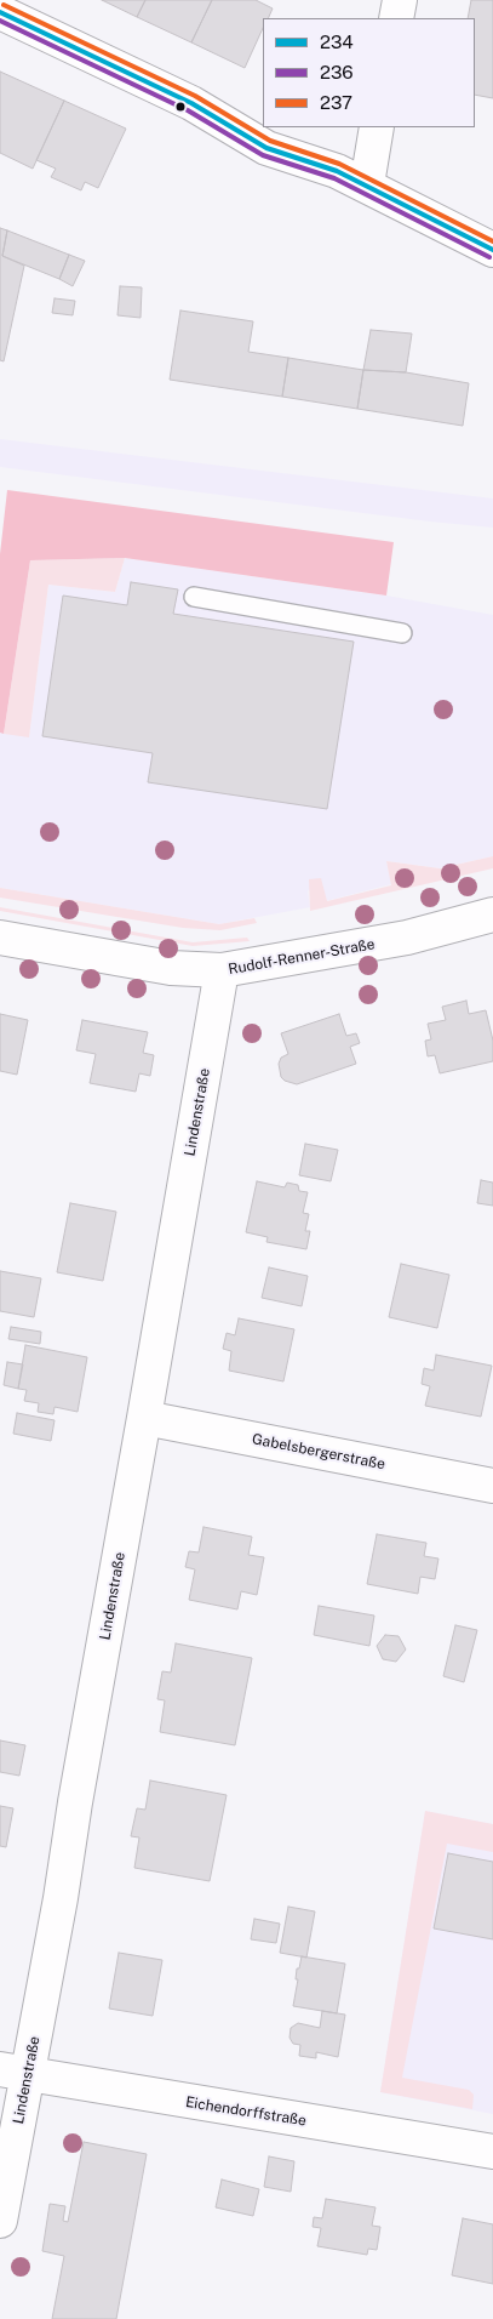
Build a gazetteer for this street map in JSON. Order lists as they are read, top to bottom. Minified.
{"streets":{"street":["Rudolf-Renner-Straße","Lindenstraße","Gabelsbergerstraße","Eichendorffstraße"]},"crossings":[["Rudolf-Renner-Straße","Lindenstraße"],["Lindenstraße","Gabelsbergerstraße"],["Lindenstraße","Eichendorffstraße"]],"lines":["transit line 237","transit line 234","transit line 236"],"legend":["234","236","237"]}
